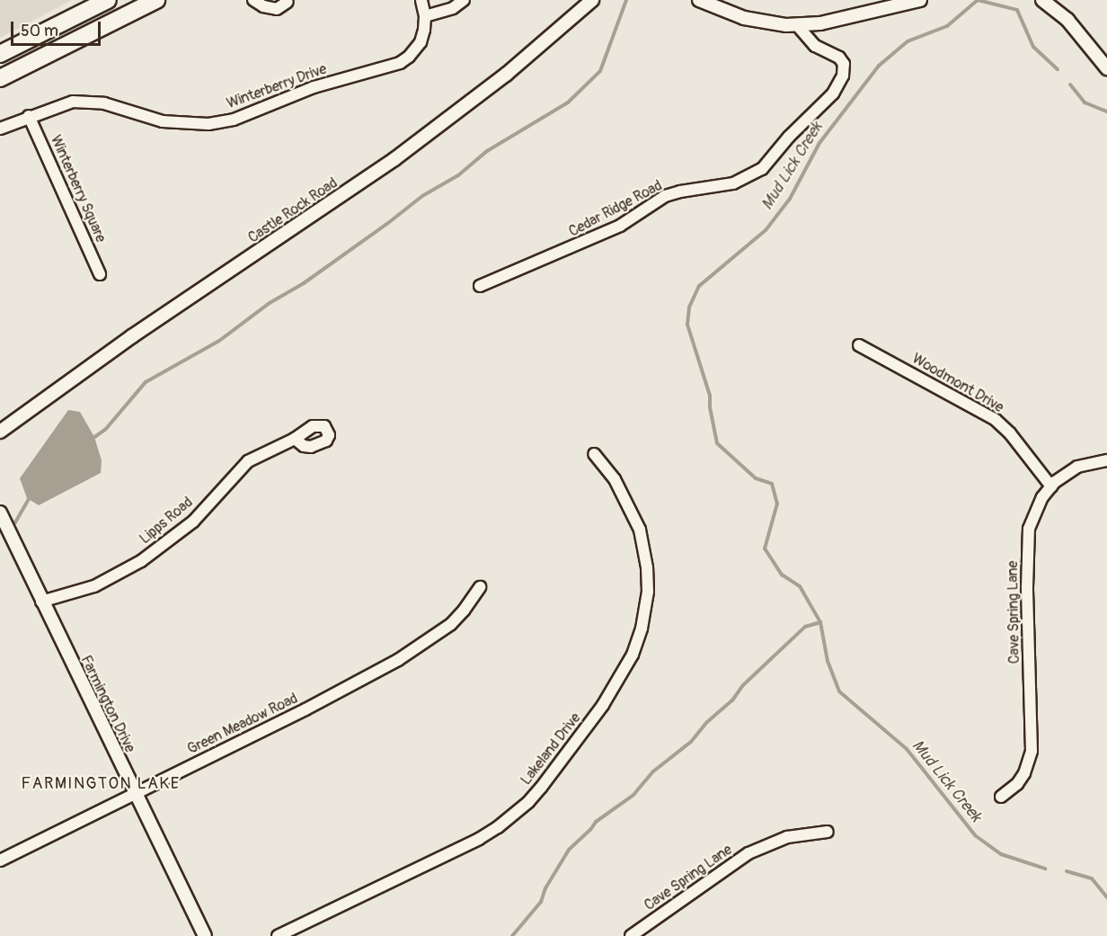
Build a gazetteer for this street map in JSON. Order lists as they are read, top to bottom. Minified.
{"streets":{"street":["Winterberry Drive","Winterberry Square","Cedar Ridge Road","Castle Rock Road","Woodmont Drive","Lipps Road","Cave Spring Lane","Farmington Drive","Green Meadow Road","Lakeland Drive"]},"crossings":[["Winterberry Drive","Winterberry Square"],["Woodmont Drive","Cave Spring Lane"],["Lipps Road","Farmington Drive"],["Farmington Drive","Green Meadow Road"]],"districts":["FARMINGTON LAKE"],"water":["Mud Lick Creek"],"scale_bar":"50 m"}
